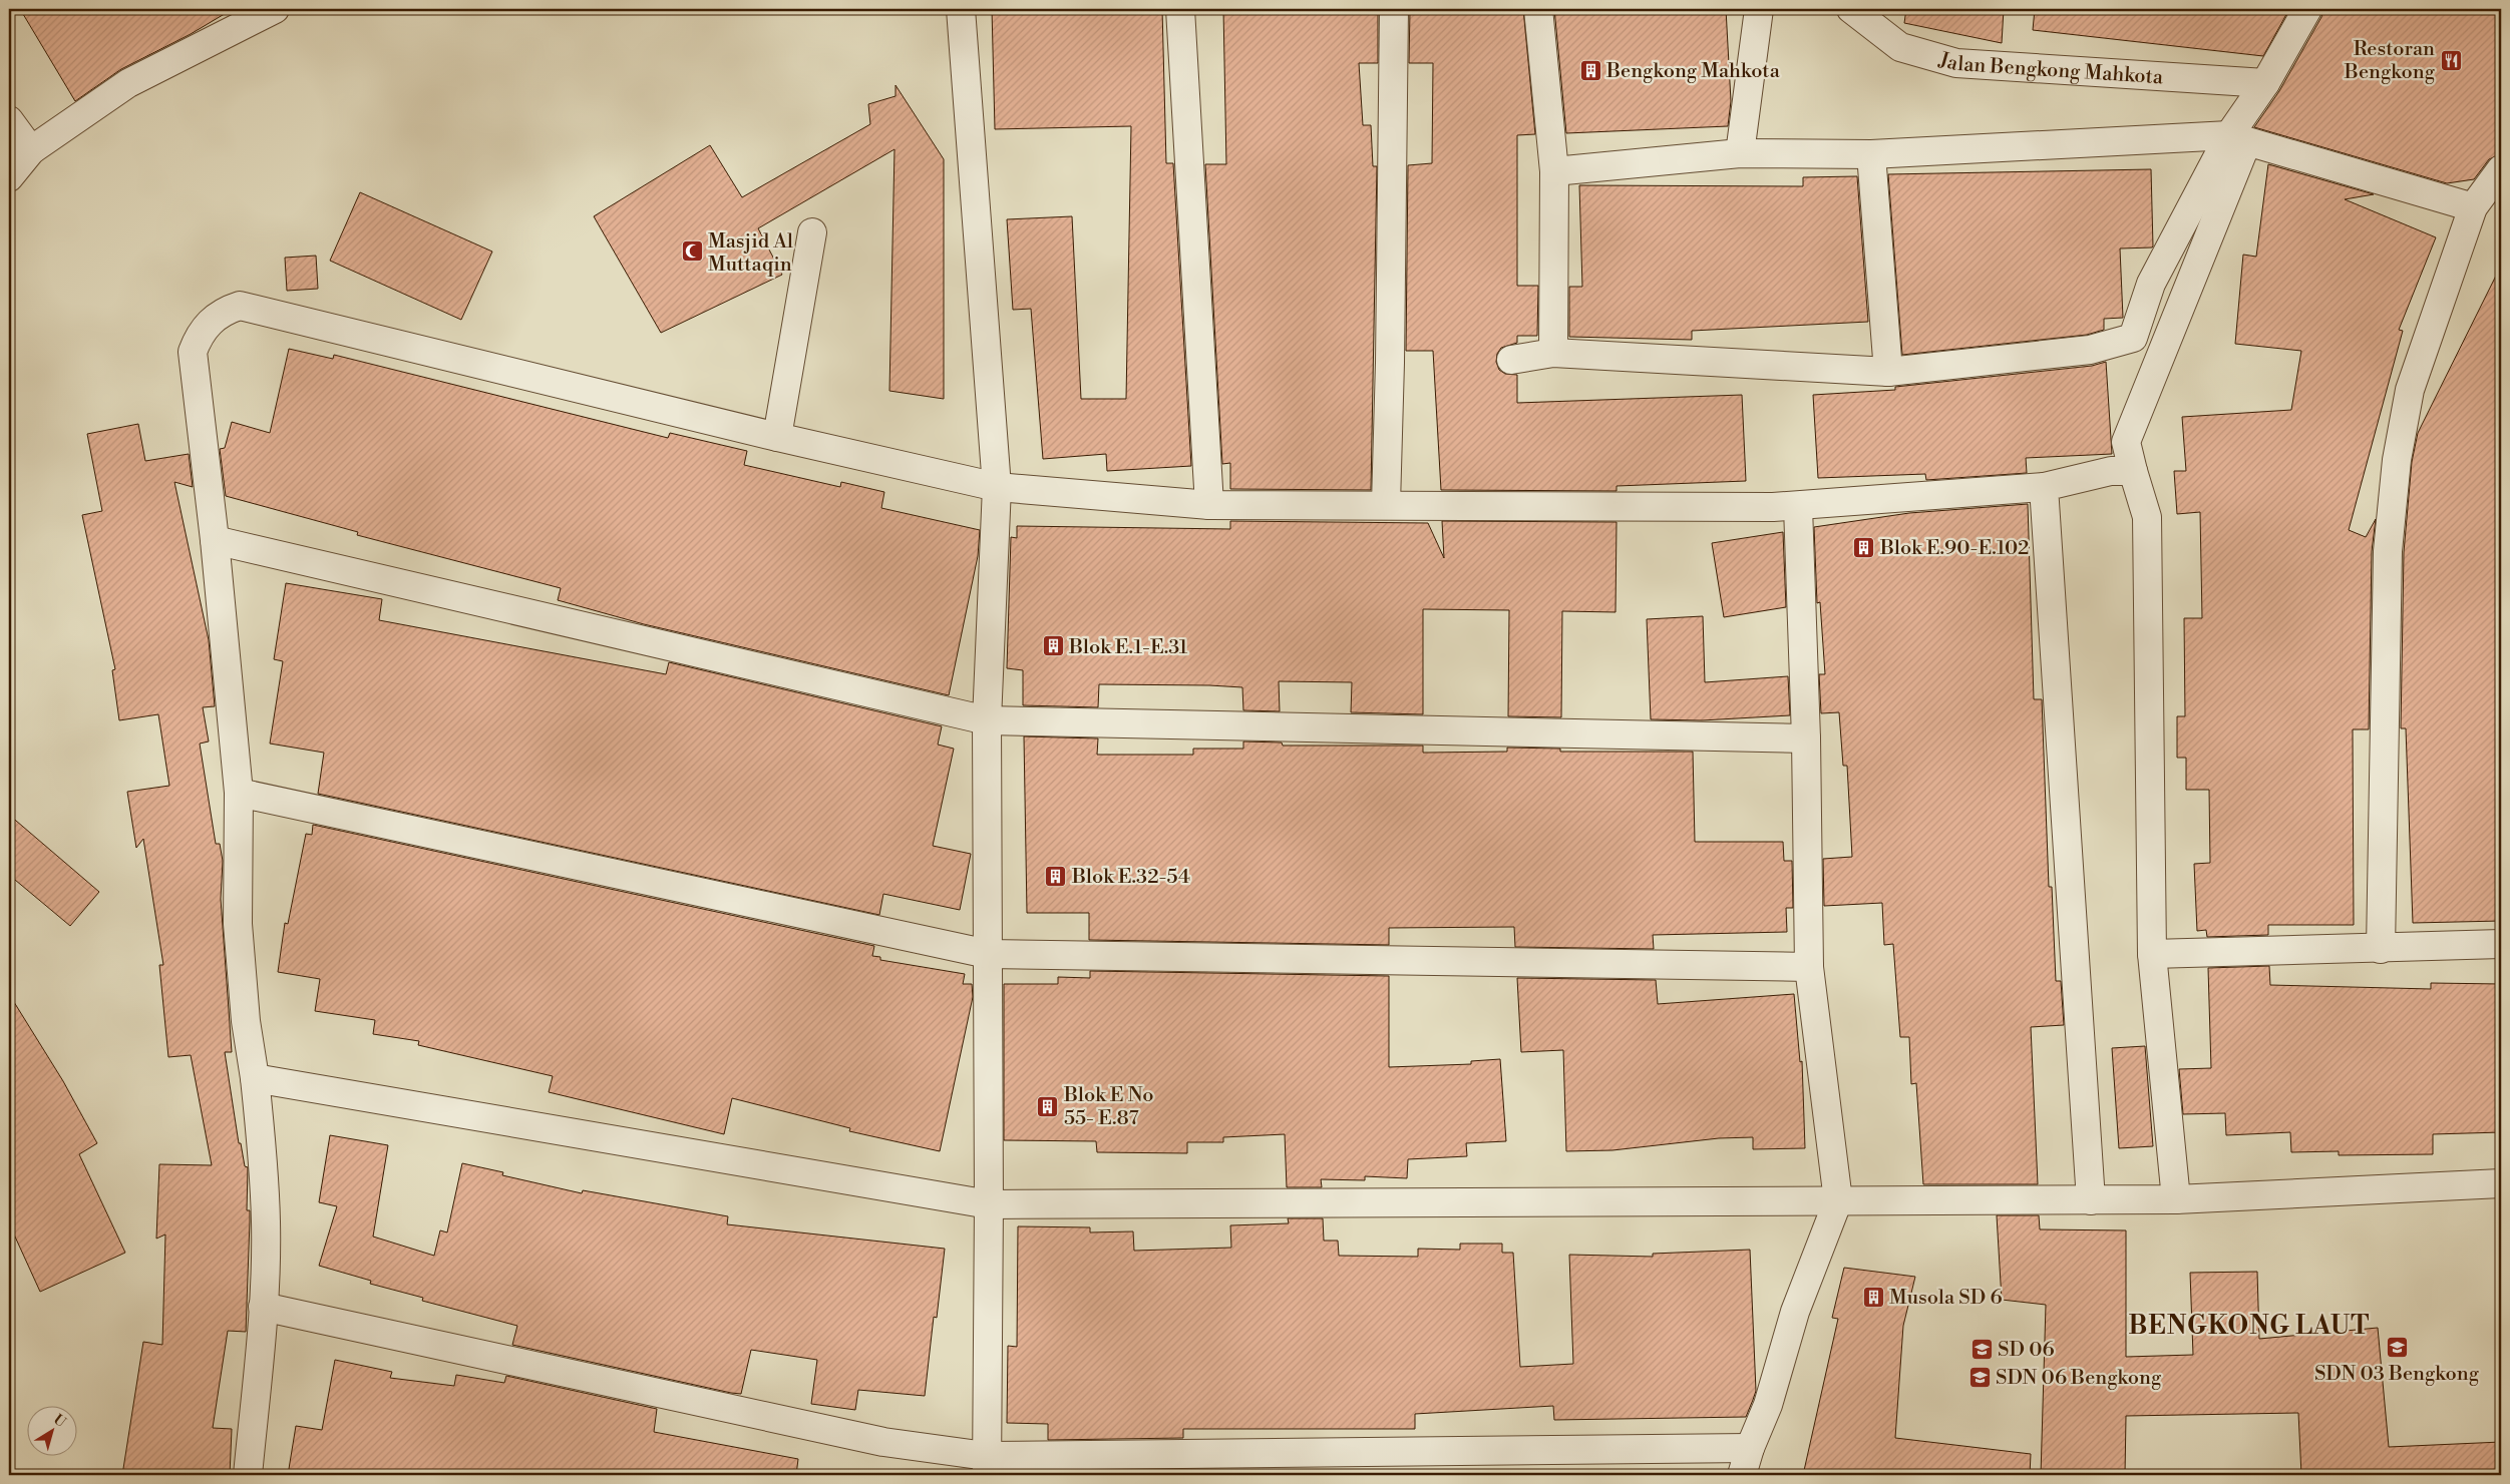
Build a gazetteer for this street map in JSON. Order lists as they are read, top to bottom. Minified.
{"streets":{"street":["Jalan Bengkong Mahkota"]},"districts":["BENGKONG LAUT"],"places":{"restaurant":["Restoran Bengkong"],"building":["Bengkong Mahkota","Blok E.90-E.102","Blok E.1-E.31","Blok E.32-54","Blok E No 55- E.87","Musola SD 6"],"mosque":["Masjid Al Muttaqin"],"school or university":["SDN 03 Bengkong","SD 06","SDN 06 Bengkong"]},"north":"top right"}
